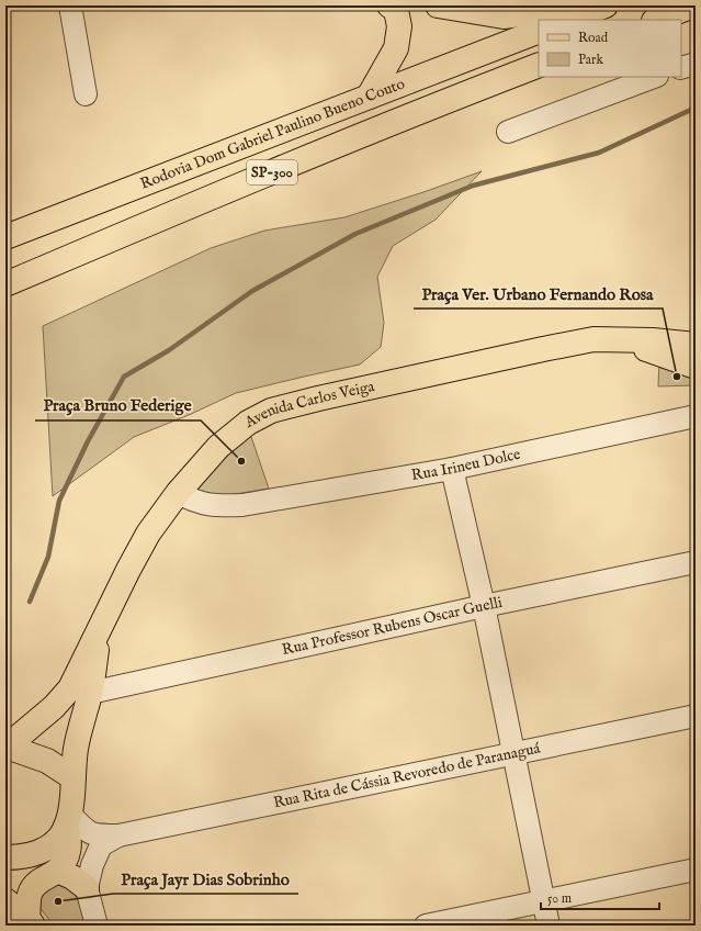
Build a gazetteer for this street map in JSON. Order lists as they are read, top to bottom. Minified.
{"streets":{"main road":["Rodovia Dom Gabriel Paulino Bueno Couto","SP-300","Avenida Carlos Veiga"],"street":["Rua Irineu Dolce","Rua Professor Rubens Oscar Guelli","Rua Rita de Cássia Revoredo de Paranaguá"]},"crossings":[["Avenida Carlos Veiga","Rua Irineu Dolce"],["Avenida Carlos Veiga","Rua Professor Rubens Oscar Guelli"]],"places":["Praça Ver. Urbano Fernando Rosa","Praça Bruno Federige","Praça Jayr Dias Sobrinho"],"legend":["Road","Park"],"scale_bar":"50 m"}
